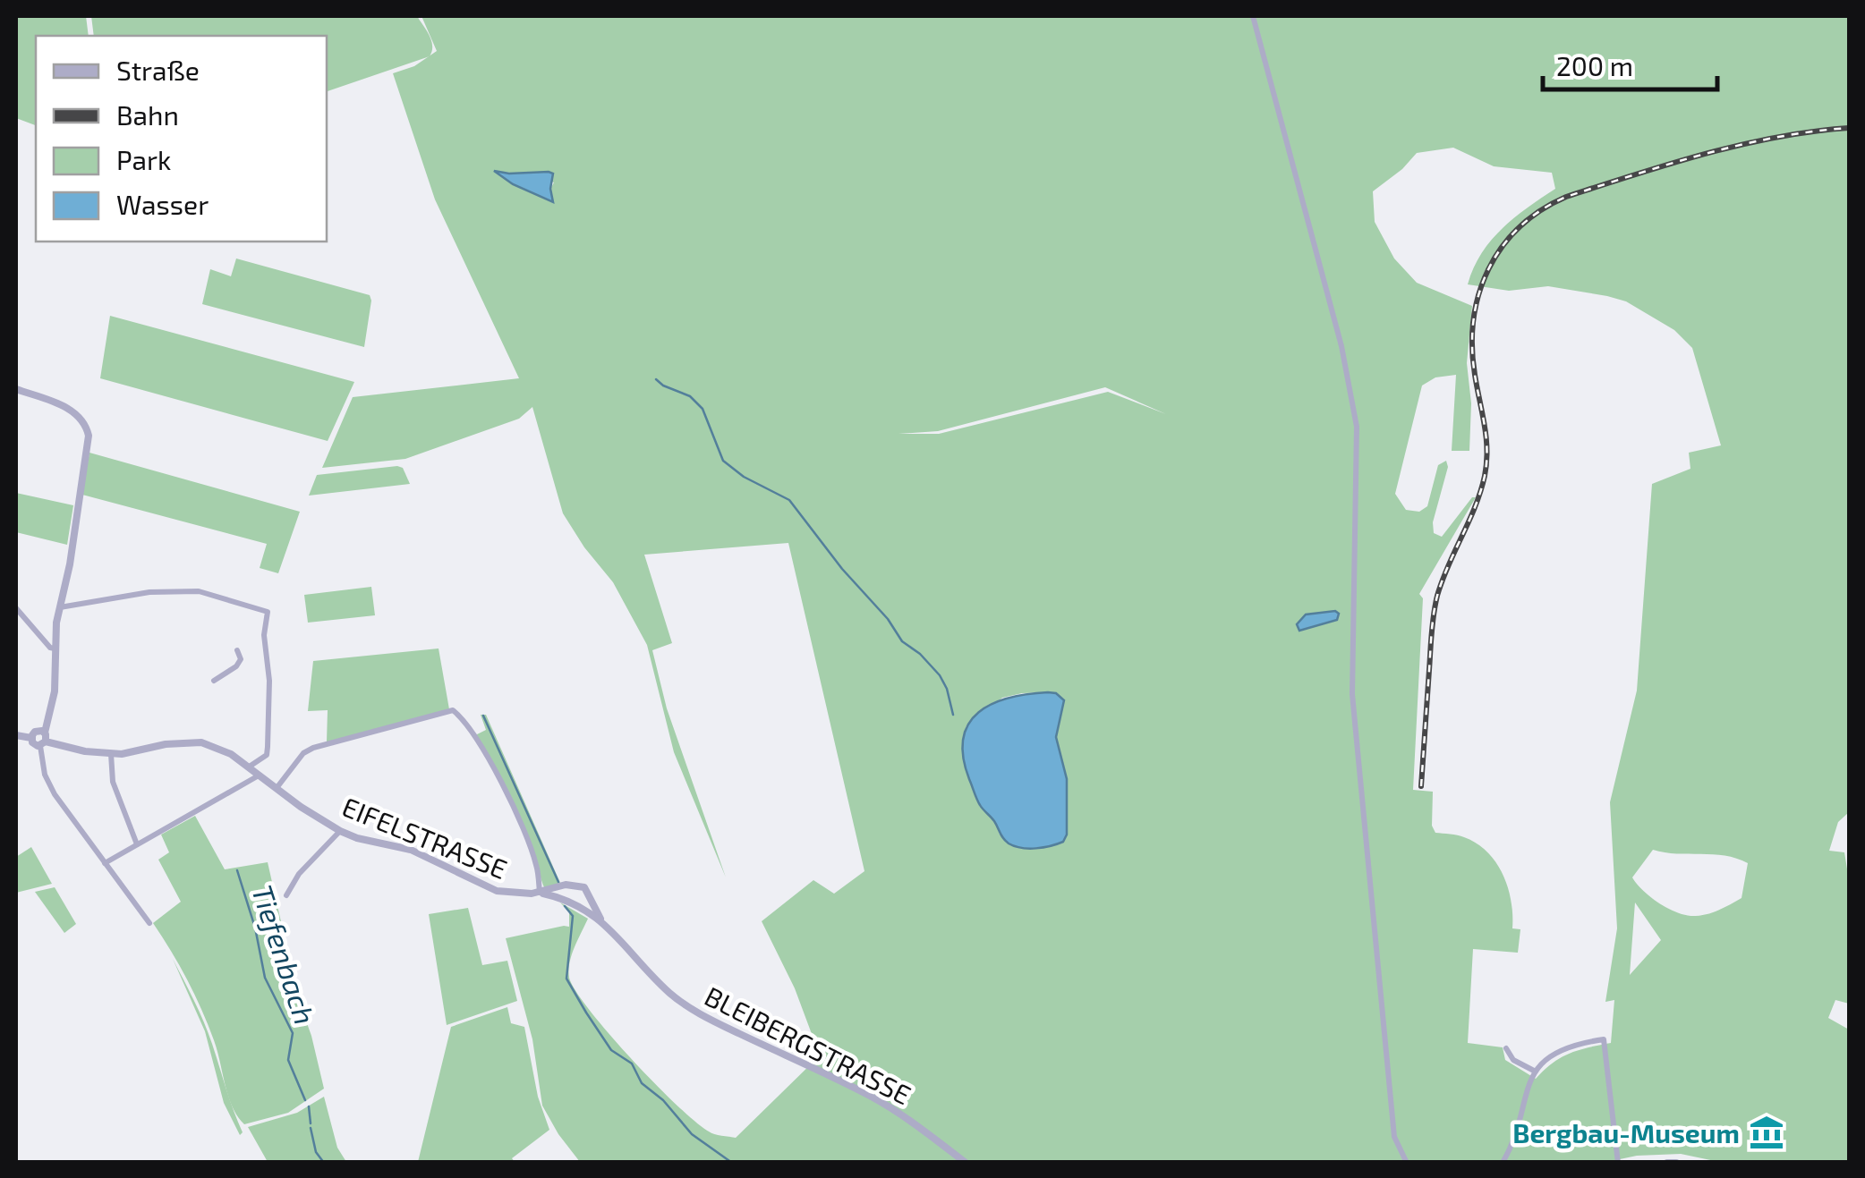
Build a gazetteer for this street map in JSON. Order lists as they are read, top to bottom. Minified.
{"streets":{"street":["EIFELSTRASSE","BLEIBERGSTRASSE"]},"crossings":[["EIFELSTRASSE","BLEIBERGSTRASSE"]],"water":["Tiefenbach"],"places":{"museum":["Bergbau-Museum"]},"legend":["Straße","Bahn","Park","Wasser"],"scale_bar":"200 m"}
